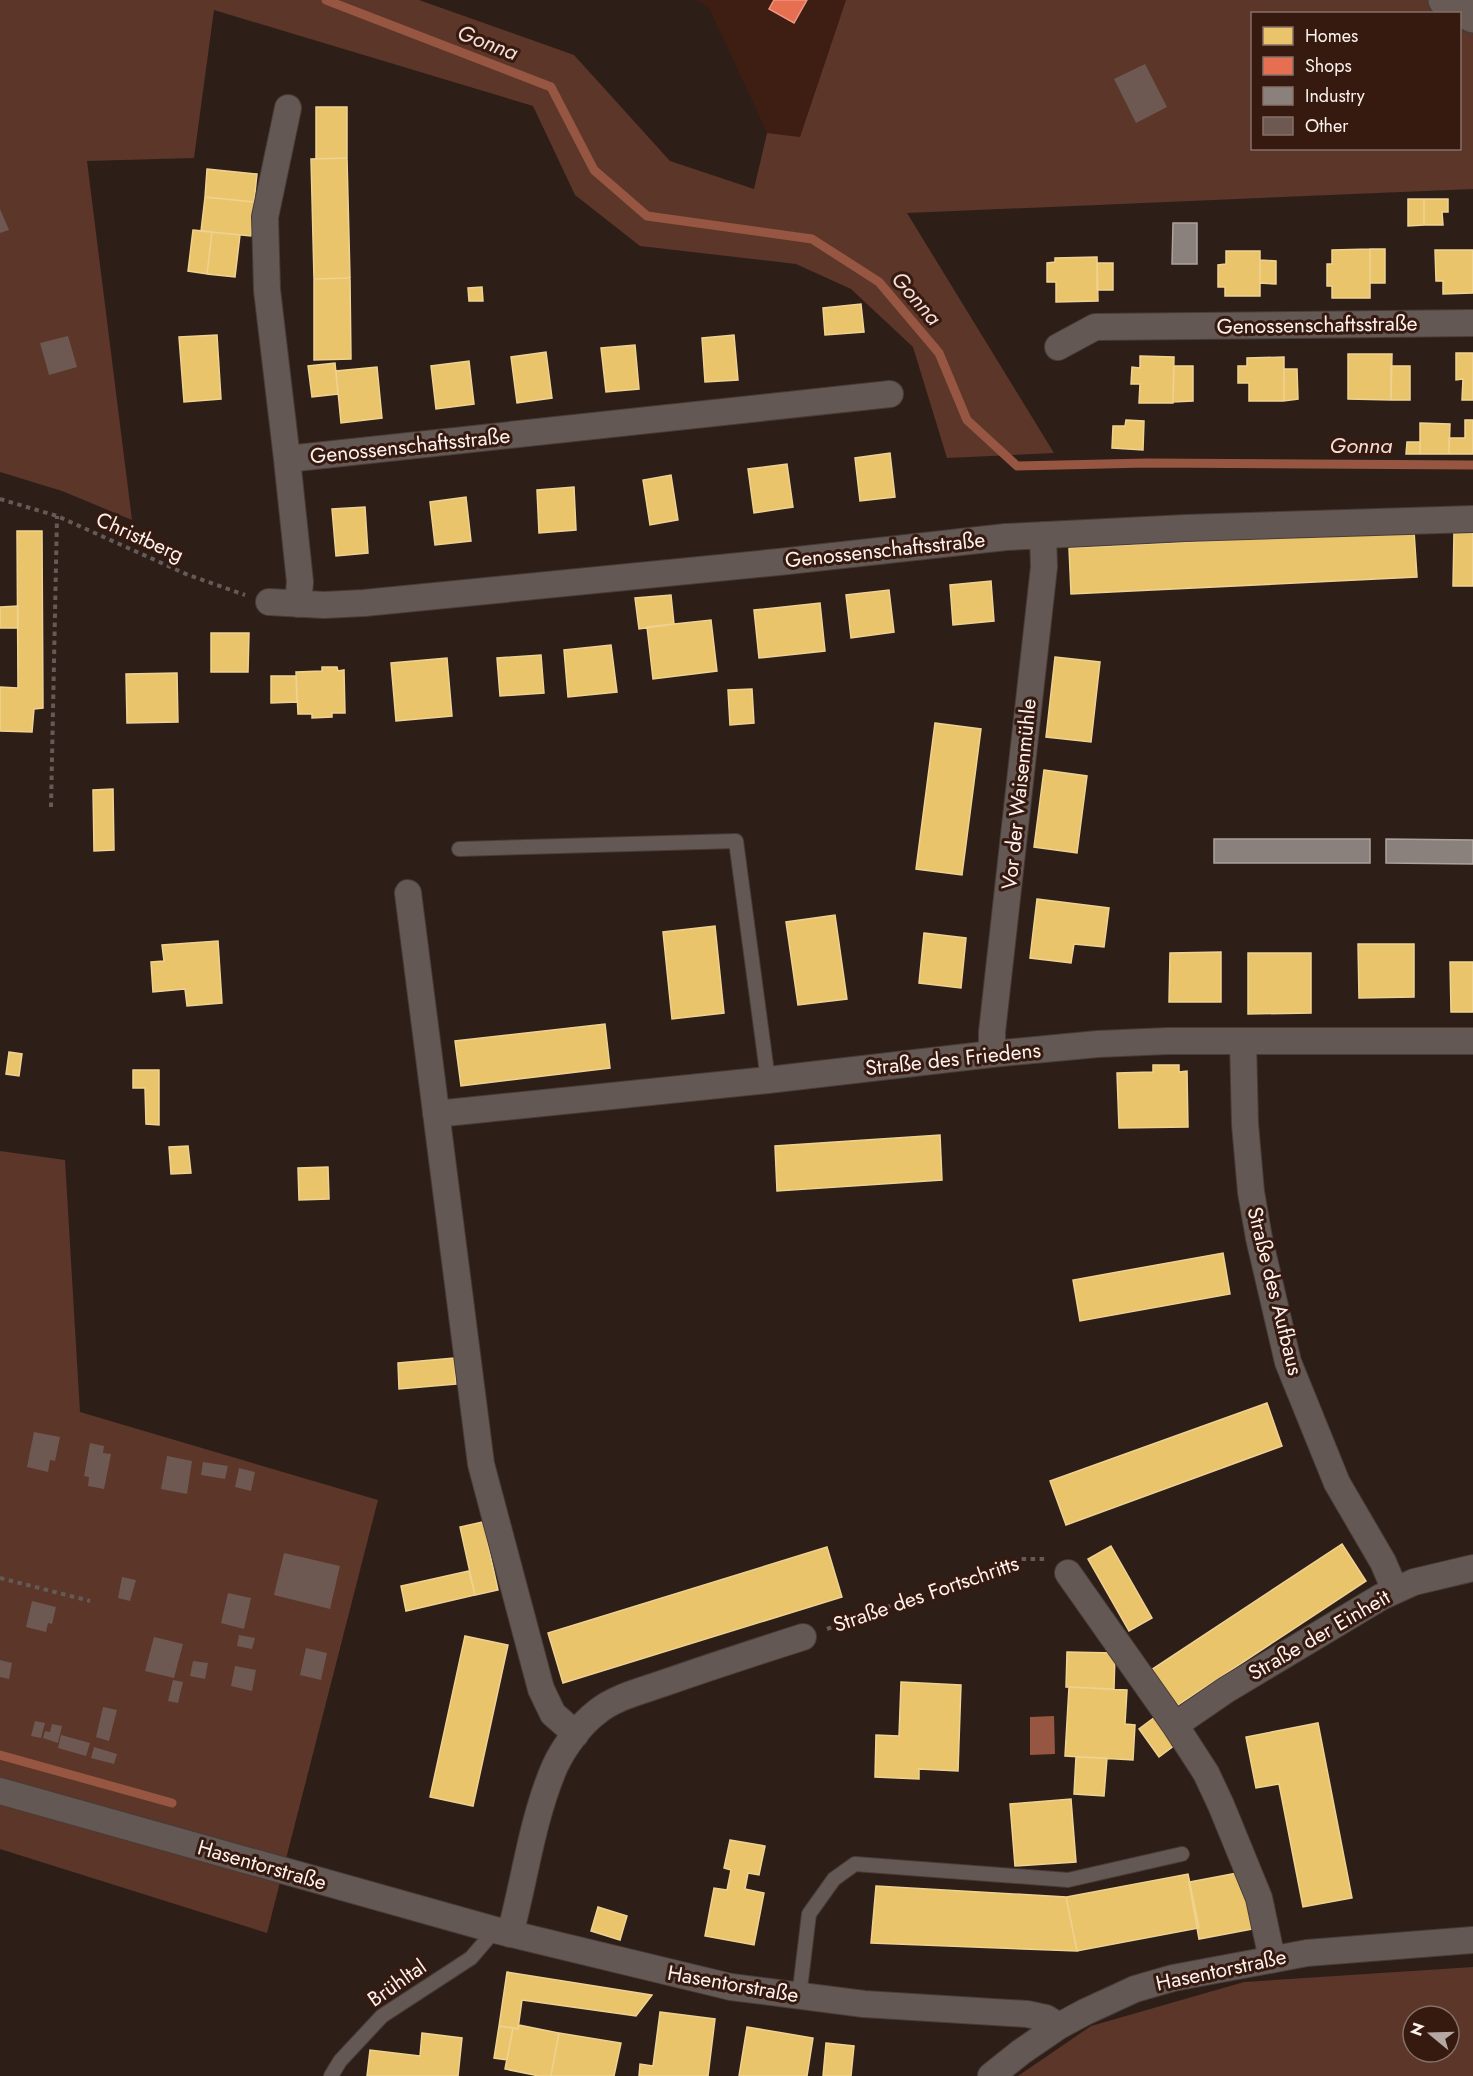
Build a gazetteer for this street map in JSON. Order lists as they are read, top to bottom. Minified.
{"streets":{"street":["Genossenschaftsstraße","Vor der Waisenmühle","Straße des Friedens","Straße des Aufbaus","Straße der Einheit","Hasentorstraße"],"lane":["Brühltal"],"path":["Christberg","Straße des Fortschritts"]},"crossings":[["Genossenschaftsstraße","Christberg"],["Genossenschaftsstraße","Vor der Waisenmühle"],["Vor der Waisenmühle","Straße des Friedens"],["Straße des Friedens","Straße des Aufbaus"],["Straße des Aufbaus","Straße der Einheit"],["Hasentorstraße","Brühltal"]],"water":["Gonna"],"legend":["Homes","Shops","Industry","Other"],"north":"left"}
